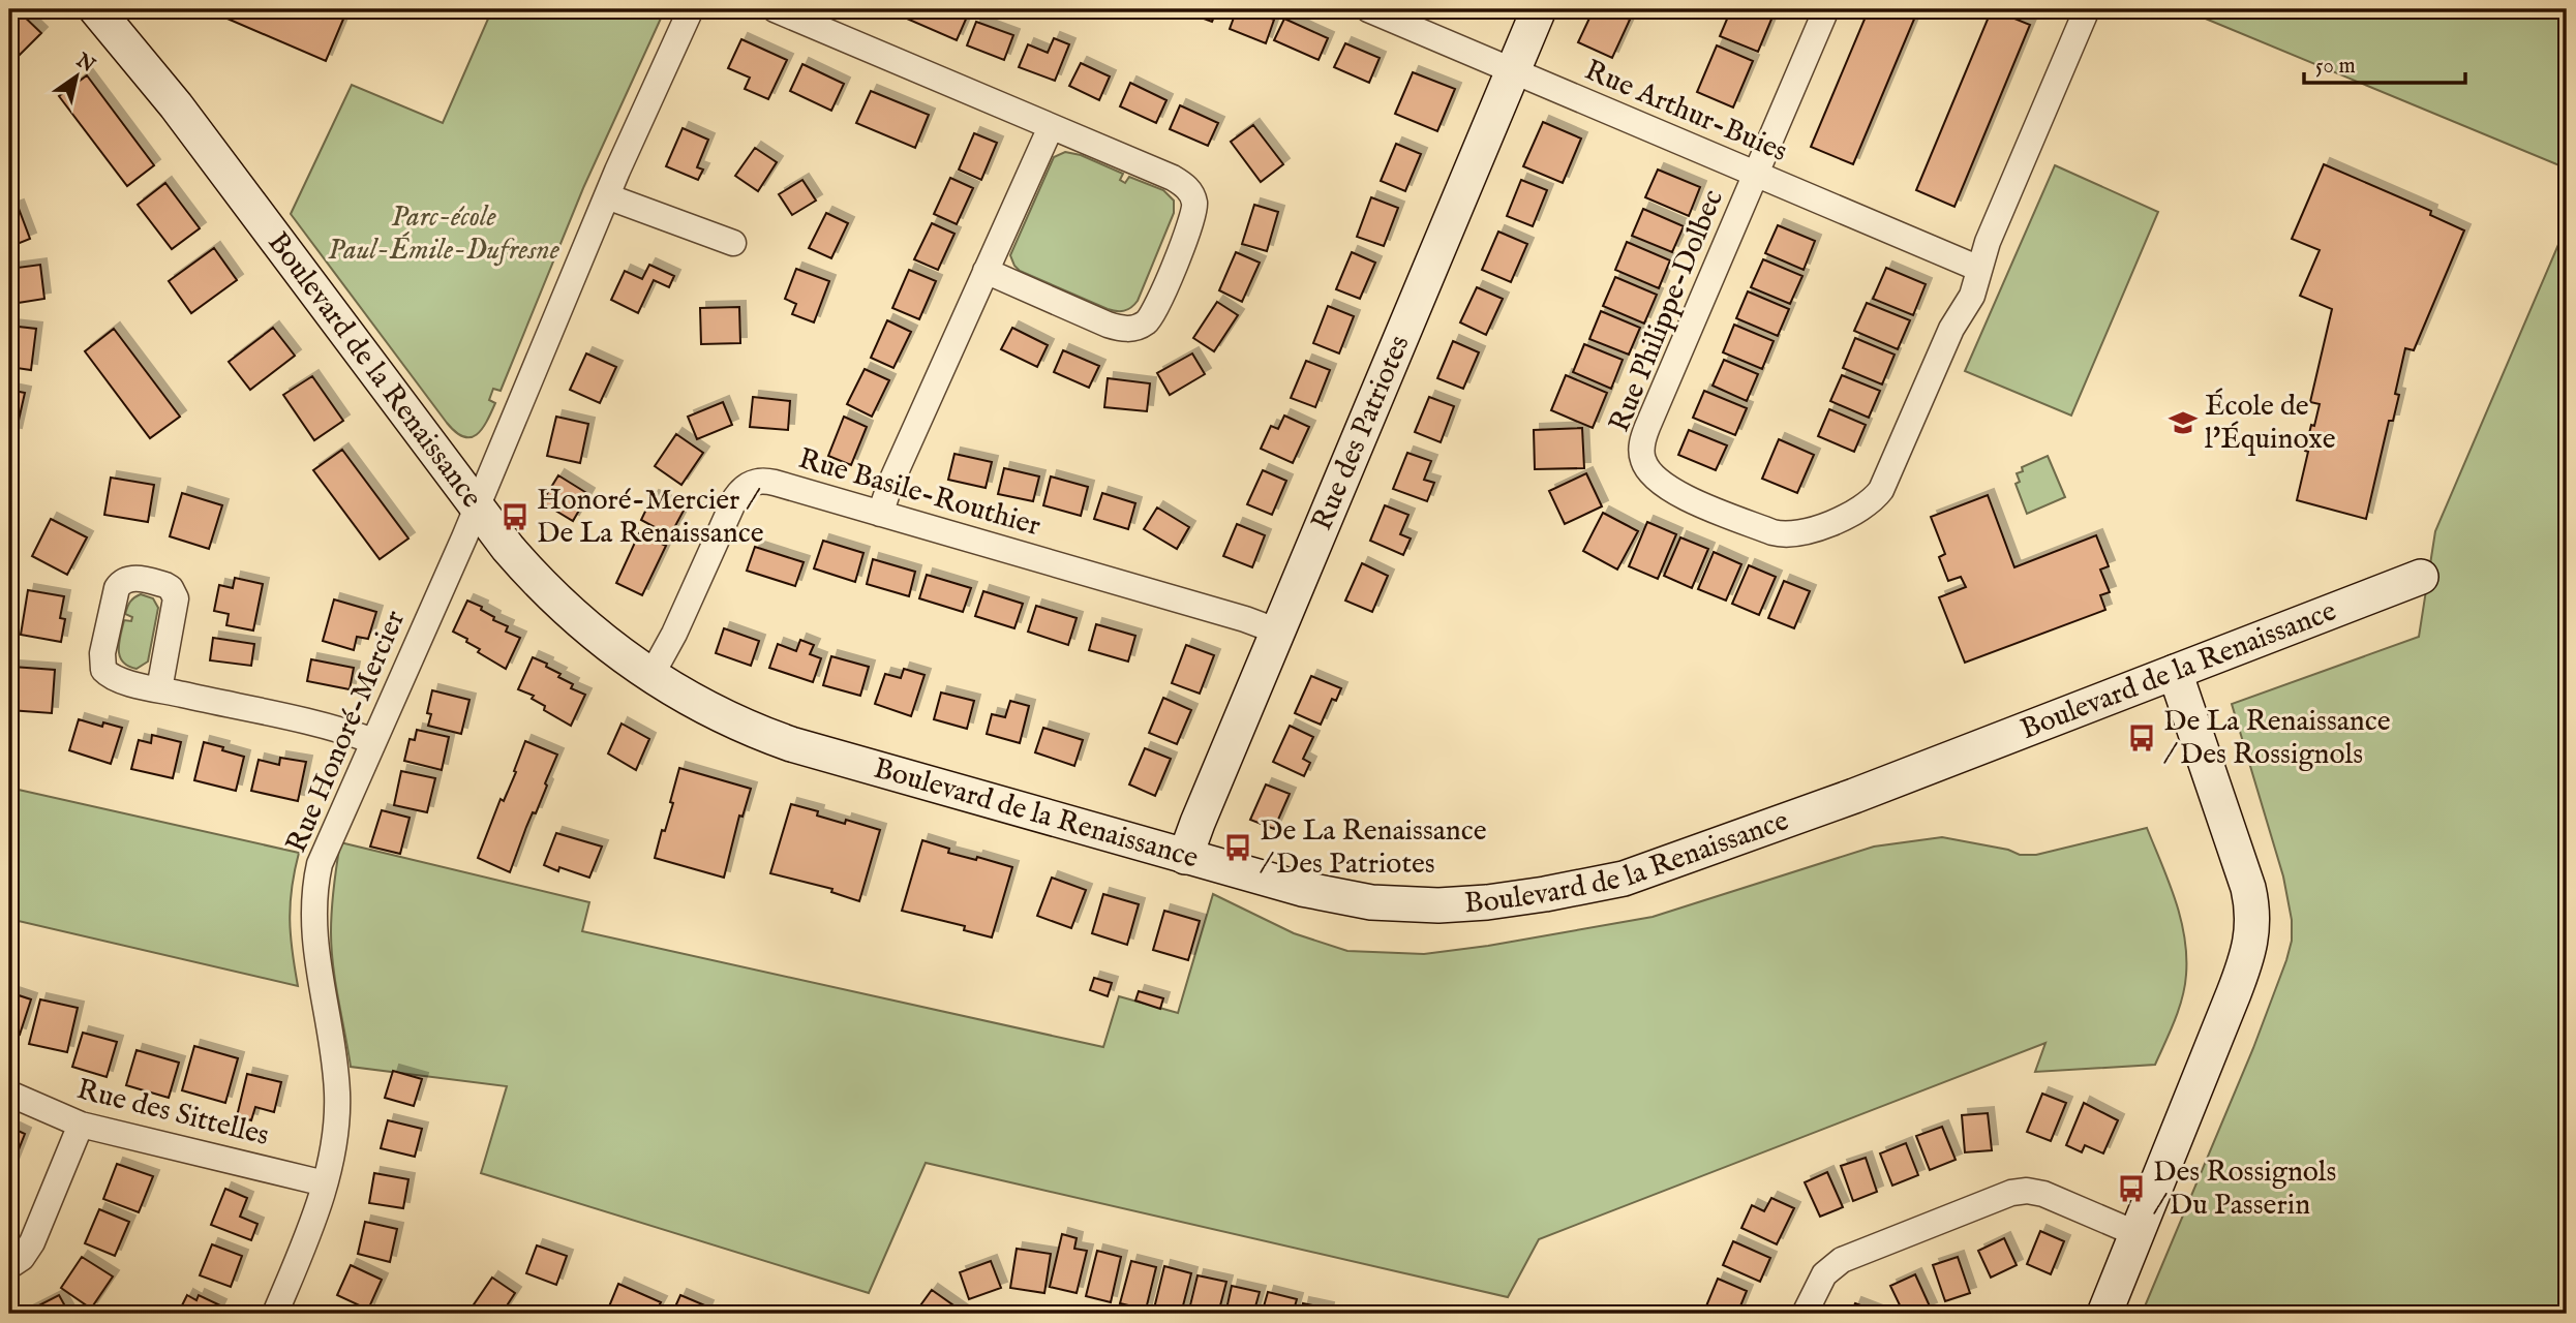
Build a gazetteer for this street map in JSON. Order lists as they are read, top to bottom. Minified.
{"streets":{"street":["Rue Arthur-Buies","Rue Philippe-Dolbec","Boulevard de la Renaissance","Rue des Patriotes","Rue Basile-Routhier","Rue Honoré-Mercier","Rue des Sittelles"]},"crossings":[["Rue Arthur-Buies","Rue Philippe-Dolbec"],["Rue Arthur-Buies","Rue des Patriotes"],["Boulevard de la Renaissance","Rue des Patriotes"],["Boulevard de la Renaissance","Rue Basile-Routhier"],["Boulevard de la Renaissance","Rue Honoré-Mercier"],["Rue des Patriotes","Rue Basile-Routhier"],["Rue Honoré-Mercier","Rue des Sittelles"]],"parks":["Parc-école Paul-Émile-Dufresne"],"places":{"school or university":["École de l'Équinoxe"],"bus stop":["Honoré-Mercier / De La Renaissance","De La Renaissance / Des Rossignols","De La Renaissance / Des Patriotes","Des Rossignols / Du Passerin"]},"scale_bar":"50 m","north":"top right"}
